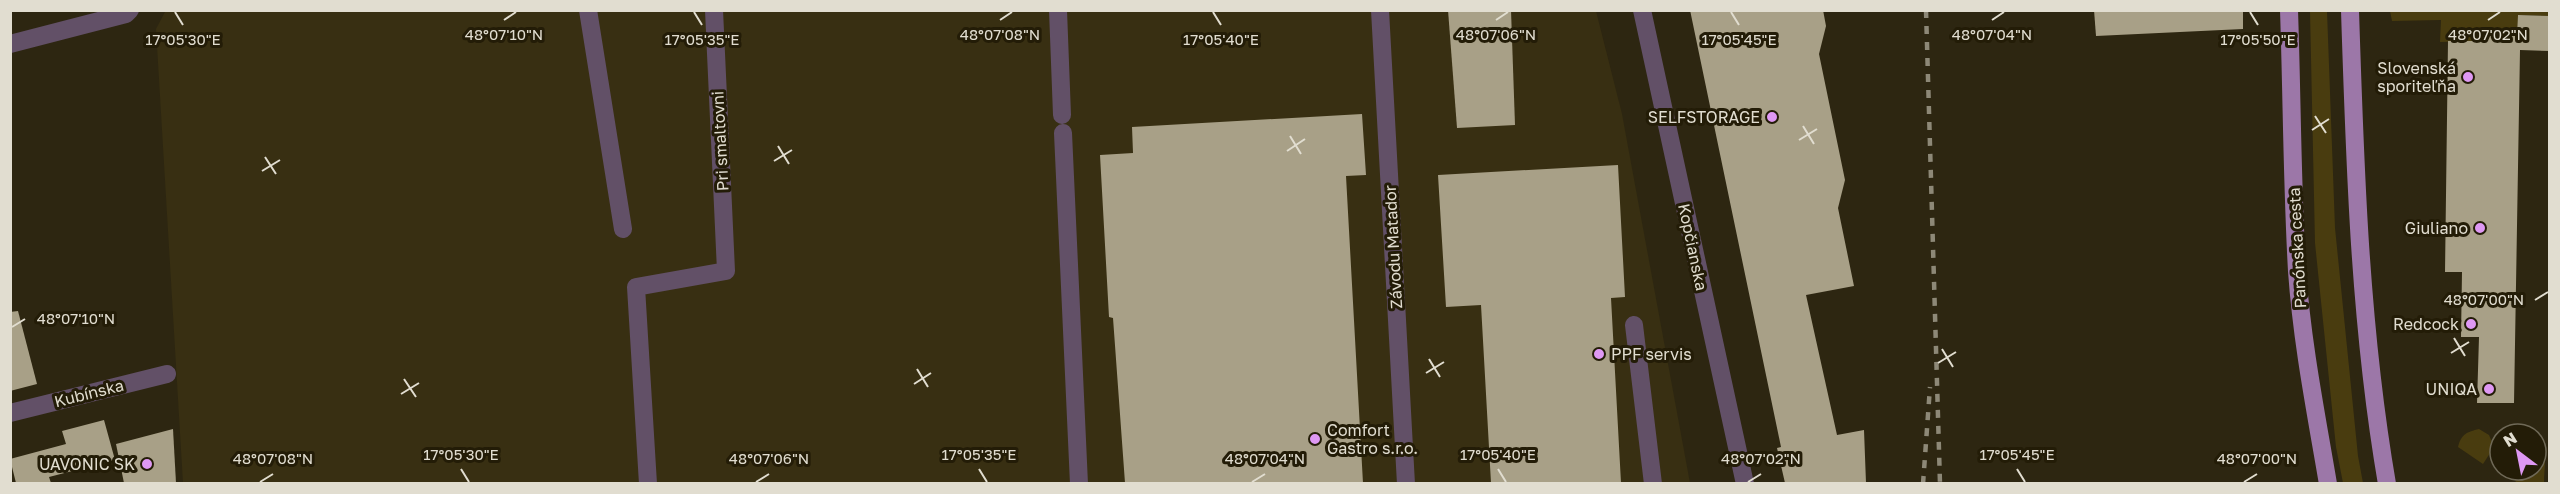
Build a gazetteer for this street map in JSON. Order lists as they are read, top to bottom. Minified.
{"streets":{"main road":["Panónska cesta"],"street":["Pri smaltovni","Závodu Matador","Kopčianska","Kubínska"]},"places":["Slovenská sporiteľňa","SELFSTORAGE","Giuliano","Redcock","PPF servis","UNIQA","Comfort Gastro s.r.o.","UAVONIC SK"],"north":"top left","coordinates":["48°07'10\"N","48°07'08\"N","48°07'06\"N","48°07'04\"N","48°07'02\"N","17°05'30\"E","17°05'35\"E","17°05'40\"E","17°05'45\"E","17°05'50\"E","48°07'00\"N"]}
